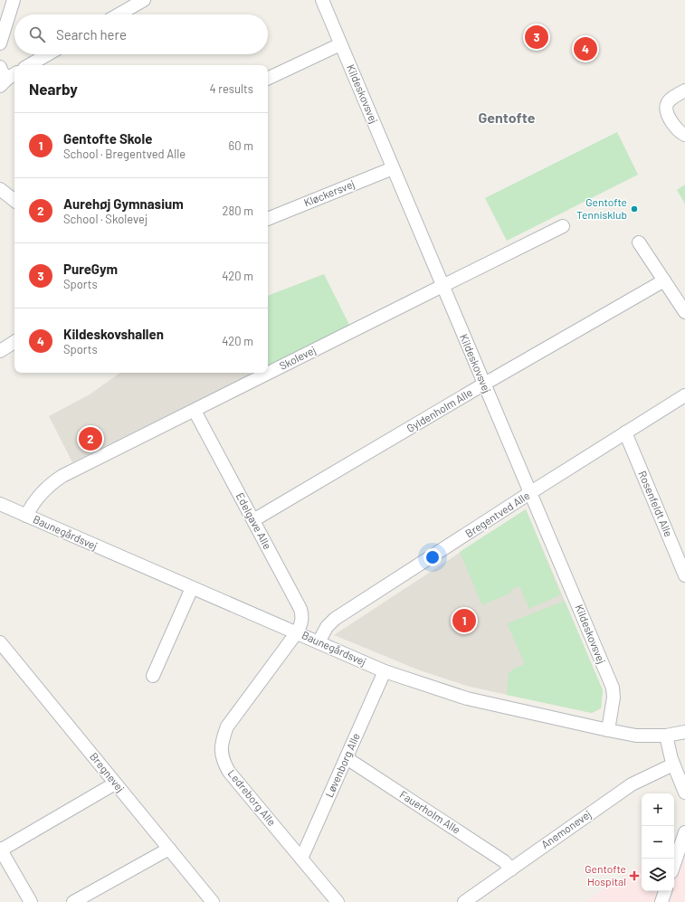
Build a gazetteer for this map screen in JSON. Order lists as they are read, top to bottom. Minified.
{"streets":{"street":["Kildeskovsvej","Kløckersvej","Skolevej","Gyldenholm Alle","Rosenfeldt Alle","Bregentved Alle","Edelgave Alle","Baunegårdsvej","Løvenborg Alle","Bregnevej","Ledreborg Alle","Fauerholm Alle","Anemonevej"]},"crossings":[["Kildeskovsvej","Kløckersvej"],["Kildeskovsvej","Skolevej"],["Kildeskovsvej","Gyldenholm Alle"],["Kildeskovsvej","Bregentved Alle"],["Kildeskovsvej","Baunegårdsvej"],["Skolevej","Edelgave Alle"],["Skolevej","Baunegårdsvej"],["Gyldenholm Alle","Edelgave Alle"],["Rosenfeldt Alle","Bregentved Alle"],["Bregentved Alle","Baunegårdsvej"],["Edelgave Alle","Baunegårdsvej"],["Edelgave Alle","Ledreborg Alle"],["Baunegårdsvej","Løvenborg Alle"],["Baunegårdsvej","Ledreborg Alle"],["Løvenborg Alle","Ledreborg Alle"],["Løvenborg Alle","Fauerholm Alle"],["Fauerholm Alle","Anemonevej"]],"districts":["Gentofte"],"places":{"other":["Gentofte Tennisklub"],"health":["Gentofte Hospital"]},"page":{"search":"Search here","pins":["3","4","2","1"],"heading":["Nearby","4 results"],"list":[{"mark":"1","name":"Gentofte Skole","note":"School · Bregentved Alle","value":"60 m"},{"mark":"2","name":"Aurehøj Gymnasium","note":"School · Skolevej","value":"280 m"},{"mark":"3","name":"PureGym","note":"Sports","value":"420 m"},{"mark":"4","name":"Kildeskovshallen","note":"Sports","value":"420 m"}],"map_buttons":["+","−"]}}
